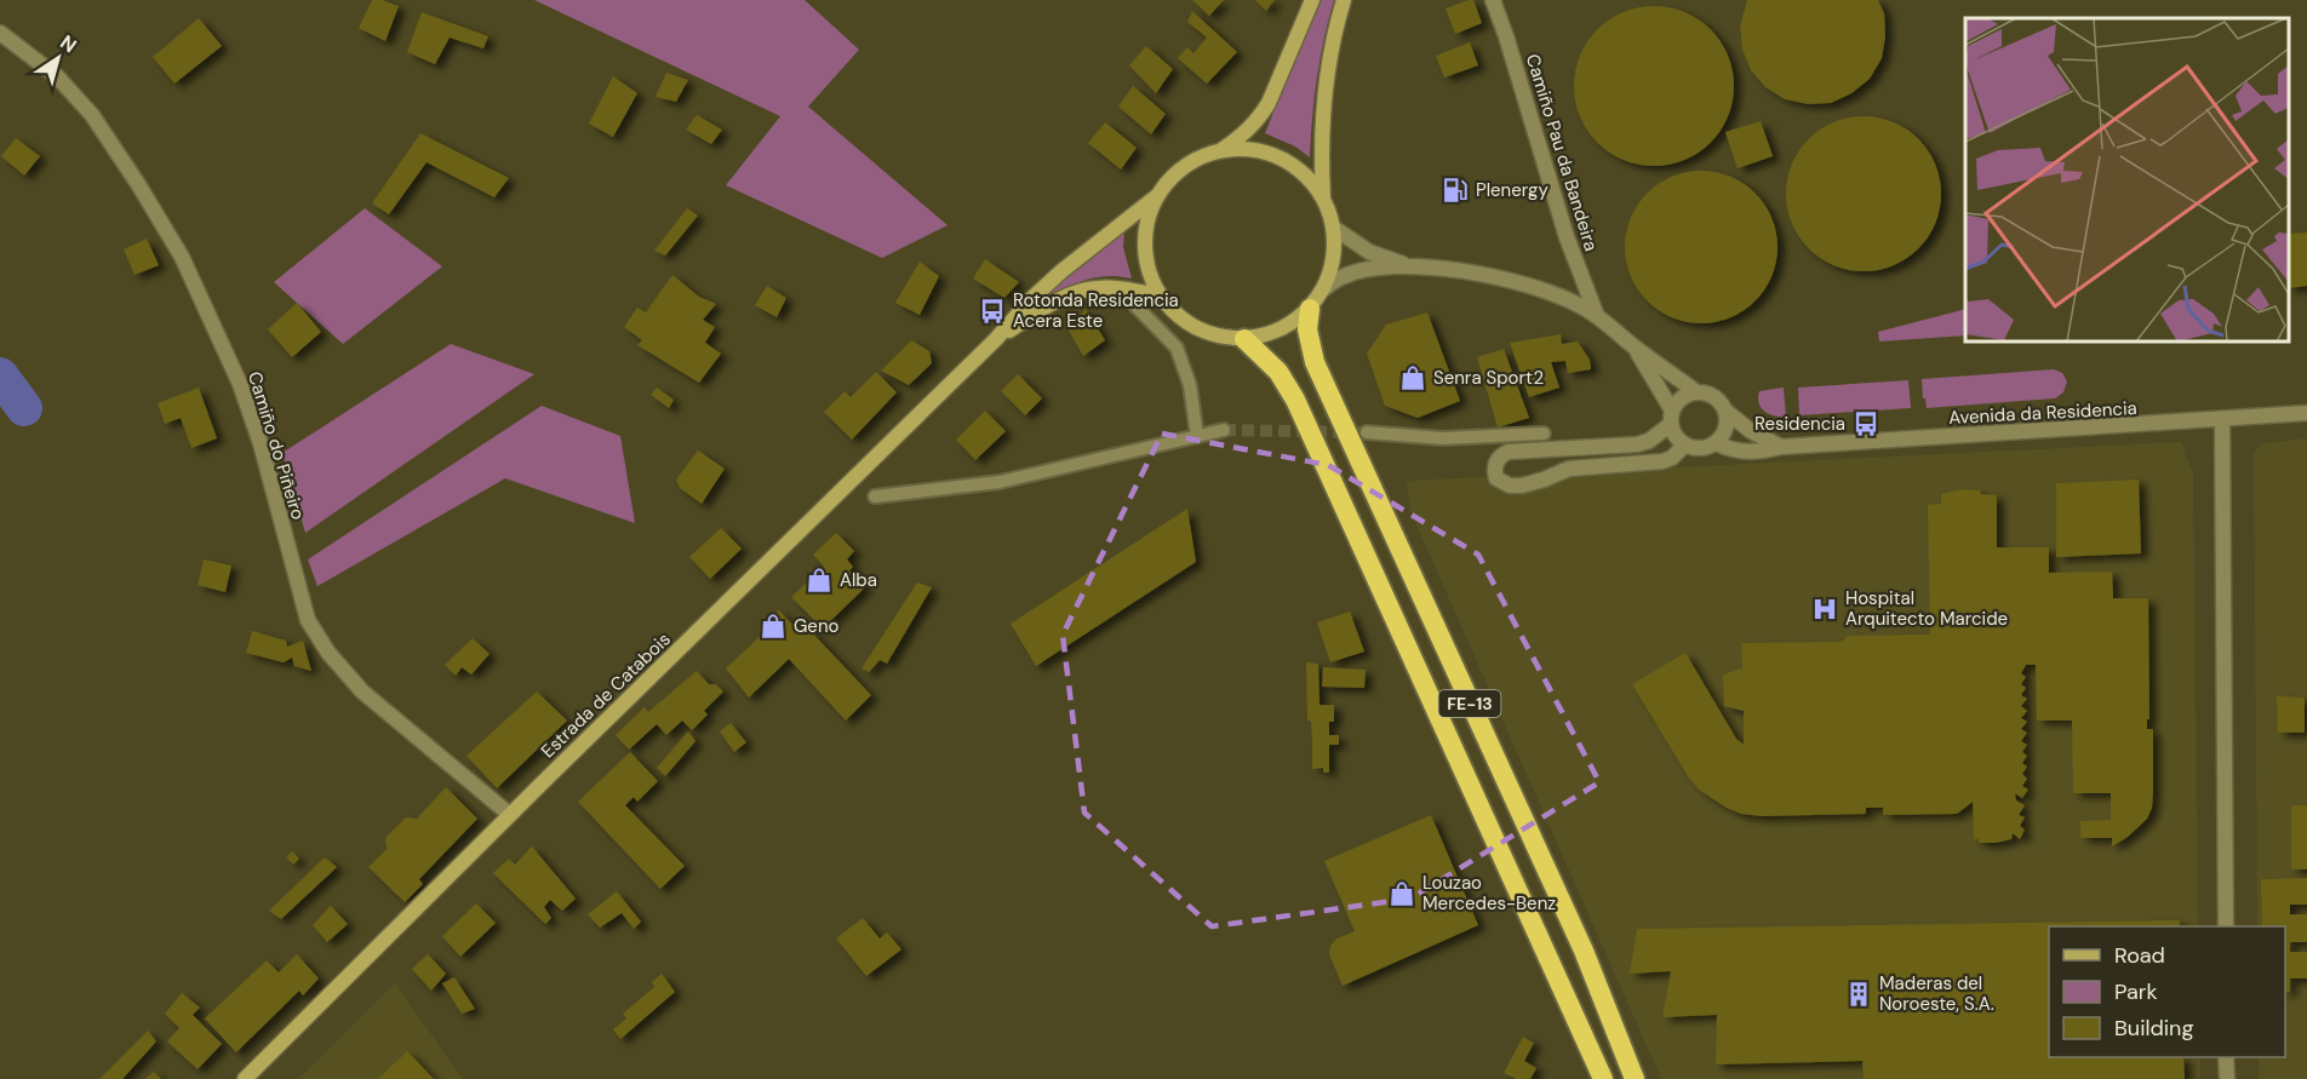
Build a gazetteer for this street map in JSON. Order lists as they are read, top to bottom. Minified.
{"streets":{"highway":["FE-13"],"main road":["Estrada de Catabois"],"street":["Camiño Pau da Bandeira","Avenida da Residencia","Camiño do Piñeiro"]},"crossings":[["Camiño do Piñeiro","Estrada de Catabois"],["Estrada de Catabois","FE-13"]],"places":{"fuel station":["Plenergy"],"bus stop":["Rotonda Residencia Acera Este","Residencia"],"shop":["Senra Sport2","Alba","Geno","Louzao Mercedes-Benz"],"hospital":["Hospital Arquitecto Marcide"],"building":["Maderas del Noroeste, S.A."]},"legend":["Road","Park","Building"],"north":"top right"}
